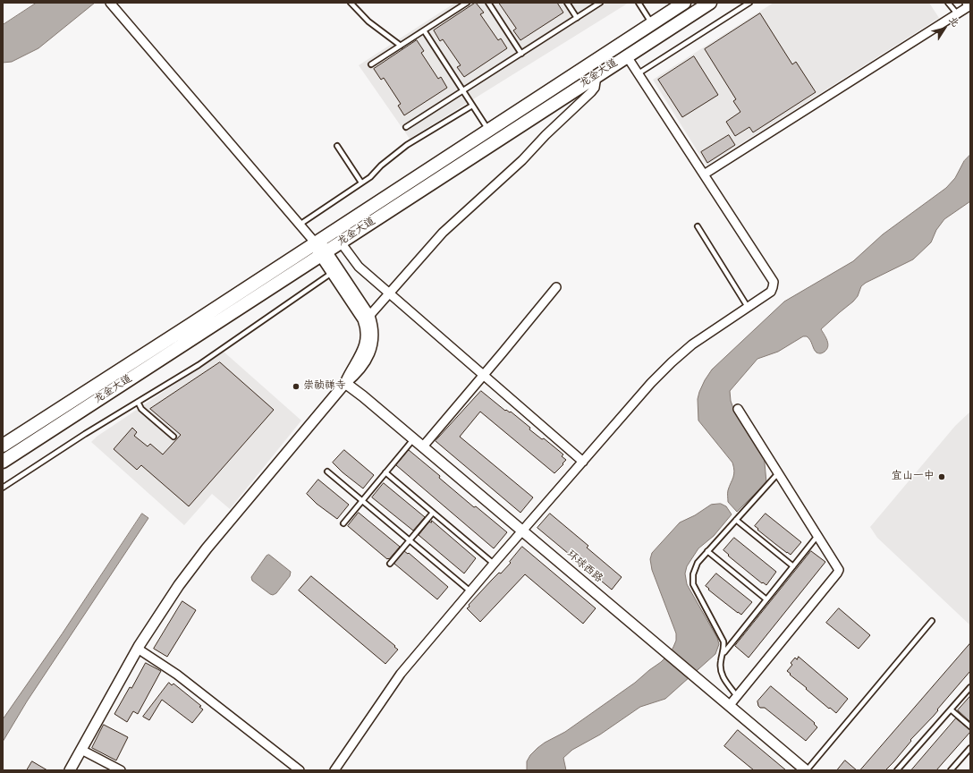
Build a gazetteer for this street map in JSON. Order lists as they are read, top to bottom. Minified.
{"streets":{"main road":["龙金大道"],"street":["环球西路"]},"places":["崇祯禅寺","宜山一中"],"north":"top right"}
